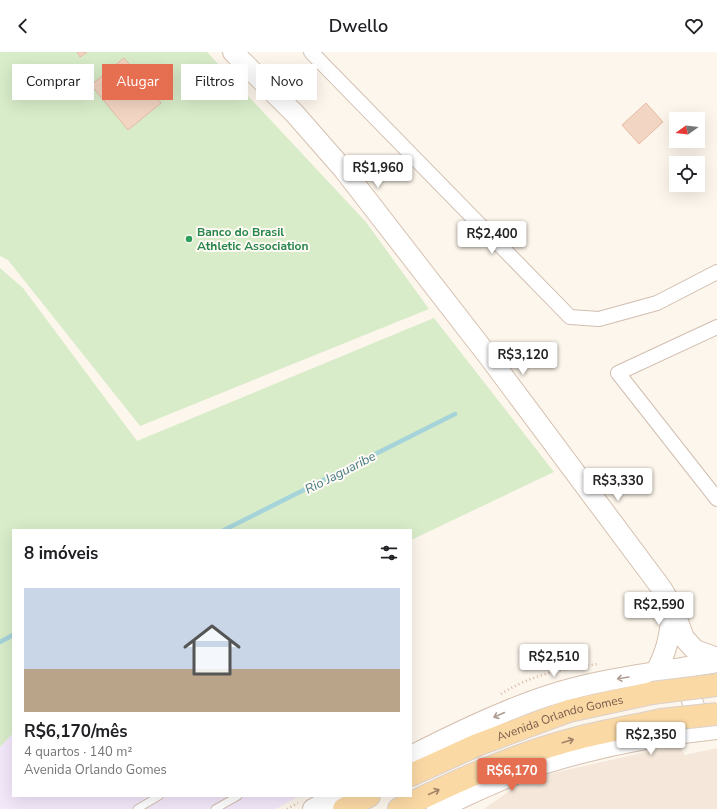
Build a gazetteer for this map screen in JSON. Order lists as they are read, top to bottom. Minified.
{"streets":{"main road":["Avenida Orlando Gomes"]},"water":["Rio Jaguaribe"],"places":["Banco do Brasil Athletic Association"],"north":"left","page":{"header":"Dwello","chip":["Comprar","Alugar","Filtros","Novo"],"price":["R$1,960","R$2,400","R$3,120","R$3,330","R$2,590","R$2,510","R$2,350","R$6,170"],"heading":"8 imóveis","list":[{"name":"R$6,170/mês","note":"4 quartos · 140 m² · Avenida Orlando Gomes"}]}}
